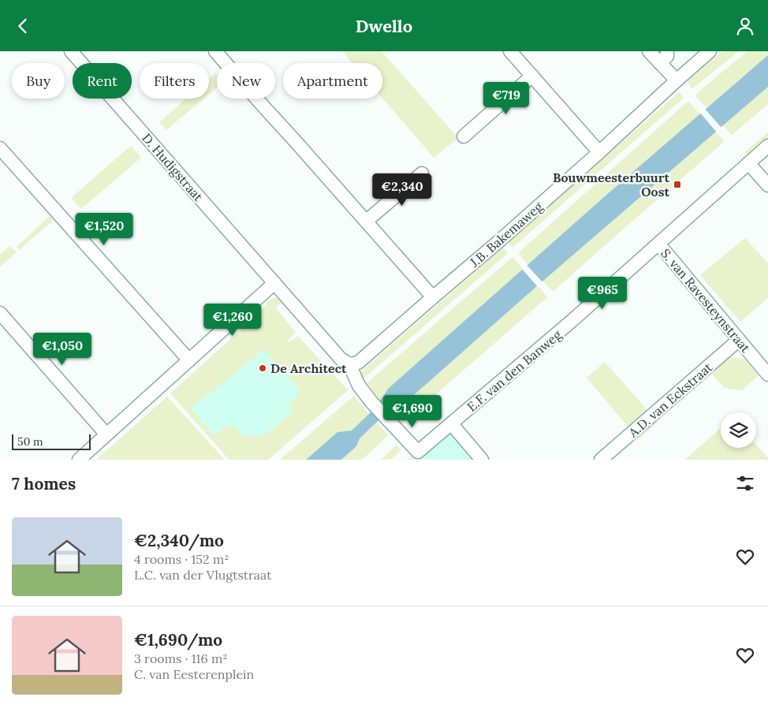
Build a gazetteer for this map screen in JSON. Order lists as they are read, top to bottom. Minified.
{"streets":{"street":["D. Hudigstraat","J.B. Bakemaweg","S. van Ravesteynstraat","E.F. van den Banweg","A.D. van Eckstraat"]},"crossings":[["D. Hudigstraat","J.B. Bakemaweg"],["D. Hudigstraat","E.F. van den Banweg"],["J.B. Bakemaweg","E.F. van den Banweg"],["S. van Ravesteynstraat","E.F. van den Banweg"],["S. van Ravesteynstraat","A.D. van Eckstraat"]],"places":{"transit":["Bouwmeesterbuurt Oost"],"other":["De Architect"]},"scale_bar":"50 m","page":{"header":"Dwello","chip":["Buy","Rent","Filters","New","Apartment"],"price":["€719","€2,340","€1,520","€965","€1,260","€1,050","€1,690"],"scale":"50 m","heading":"7 homes","list":[{"name":"€2,340/mo","note":"4 rooms · 152 m² · L.C. van der Vlugtstraat"},{"name":"€1,690/mo","note":"3 rooms · 116 m² · C. van Eesterenplein"}]}}
